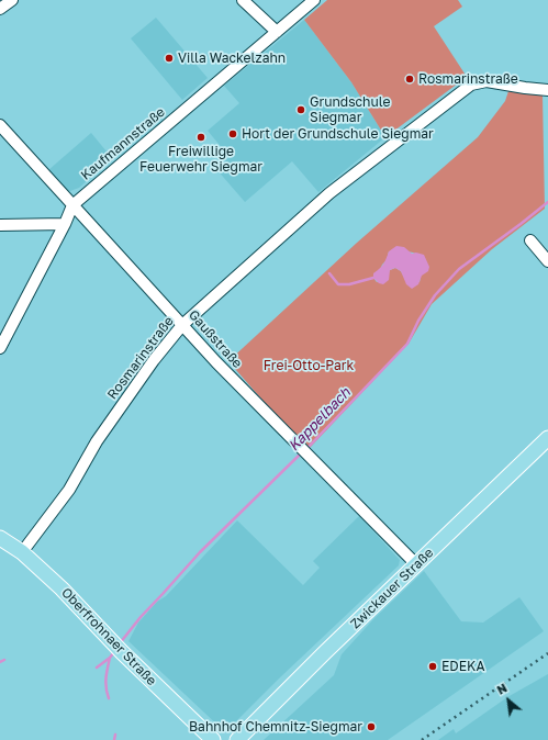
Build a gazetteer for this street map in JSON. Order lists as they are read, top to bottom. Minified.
{"streets":{"main road":["Zwickauer Straße","Oberfrohnaer Straße"],"street":["Kaufmannstraße","Gaußstraße","Rosmarinstraße"]},"crossings":[["Kaufmannstraße","Gaußstraße"],["Gaußstraße","Rosmarinstraße"],["Gaußstraße","Zwickauer Straße"],["Rosmarinstraße","Oberfrohnaer Straße"]],"water":["Kappelbach"],"parks":["Frei-Otto-Park"],"places":["Villa Wackelzahn","Rosmarinstraße","Grundschule Siegmar","Hort der Grundschule Siegmar","Freiwillige Feuerwehr Siegmar","EDEKA","Bahnhof Chemnitz-Siegmar"],"north":"top left"}
